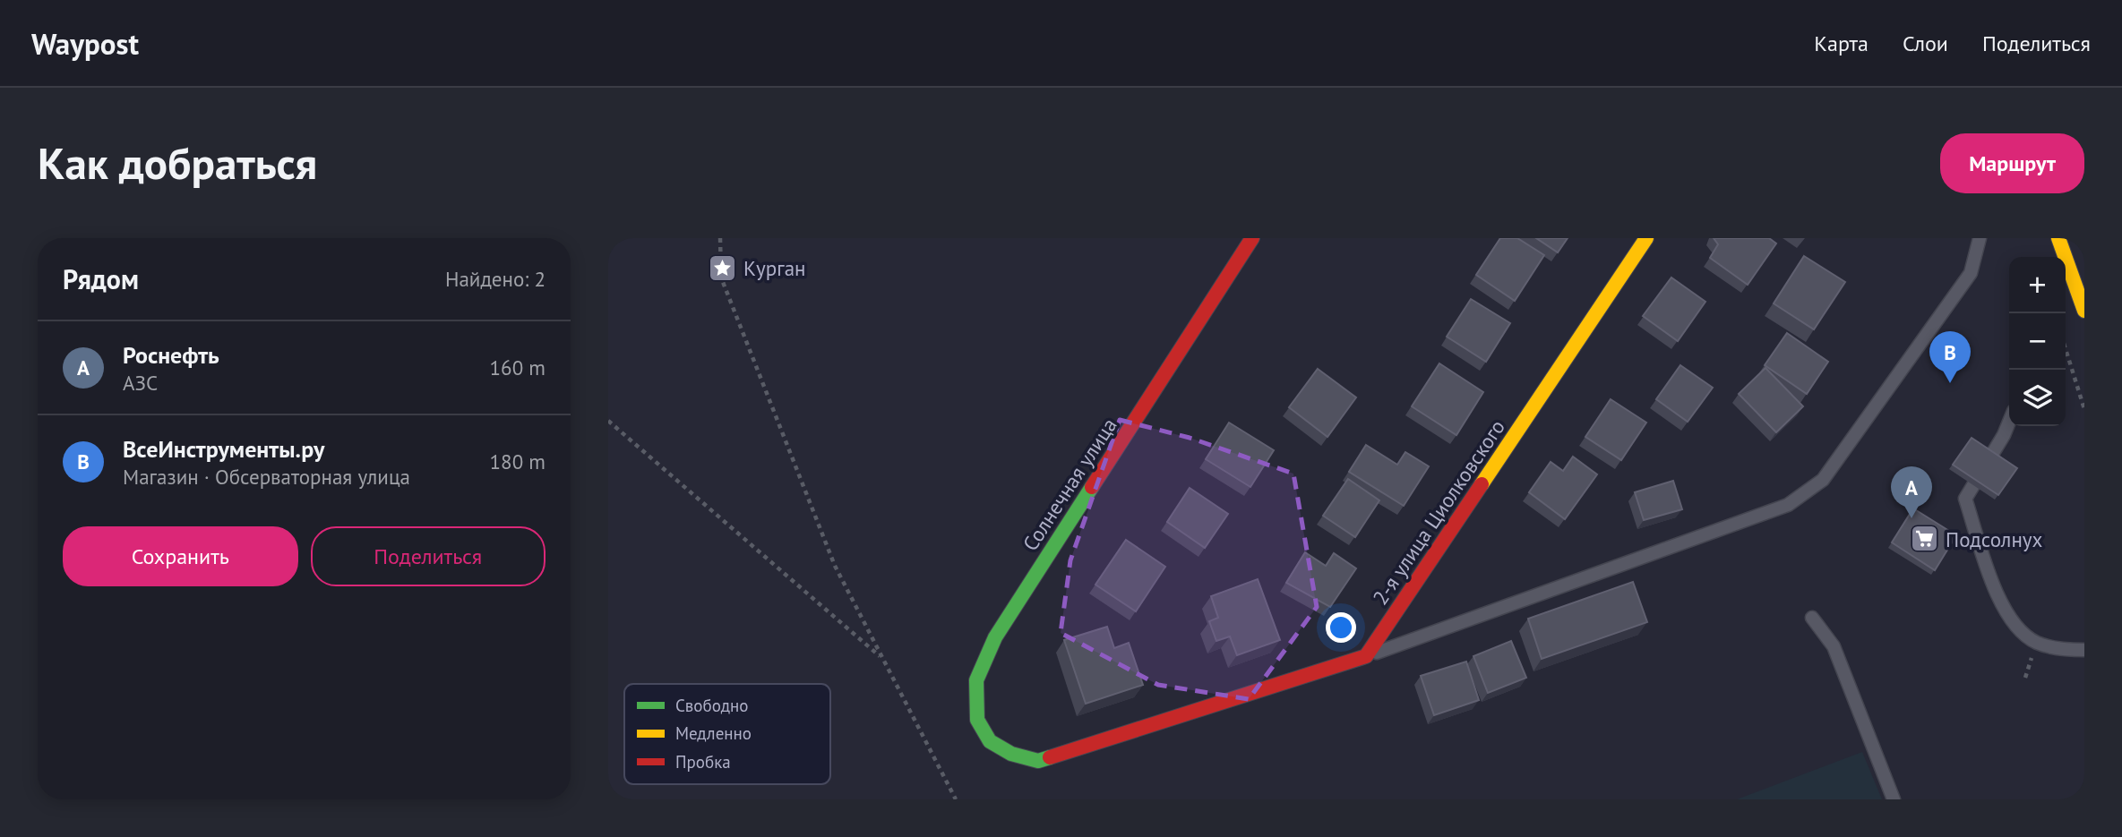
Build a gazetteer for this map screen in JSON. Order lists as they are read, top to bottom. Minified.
{"streets":{"street":["Солнечная улица","2-я улица Циолковского"]},"crossings":[["Солнечная улица","2-я улица Циолковского"]],"places":{"place":["Курган"],"supermarket":["Подсолнух"]},"legend":["Свободно","Медленно","Пробка"],"page":{"header":"Waypost","nav":["Карта","Слои","Поделиться"],"buttons":["Маршрут",["Сохранить","Поделиться"]],"title":"Как добраться","heading":["Рядом","Найдено: 2"],"map_buttons":["+","−"],"list":[{"mark":"A","name":"Роснефть","note":"АЗС","value":"160 m"},{"mark":"B","name":"ВсеИнструменты.ру","note":"Магазин · Обсерваторная улица","value":"180 m"}],"pins":["B","A"]}}
